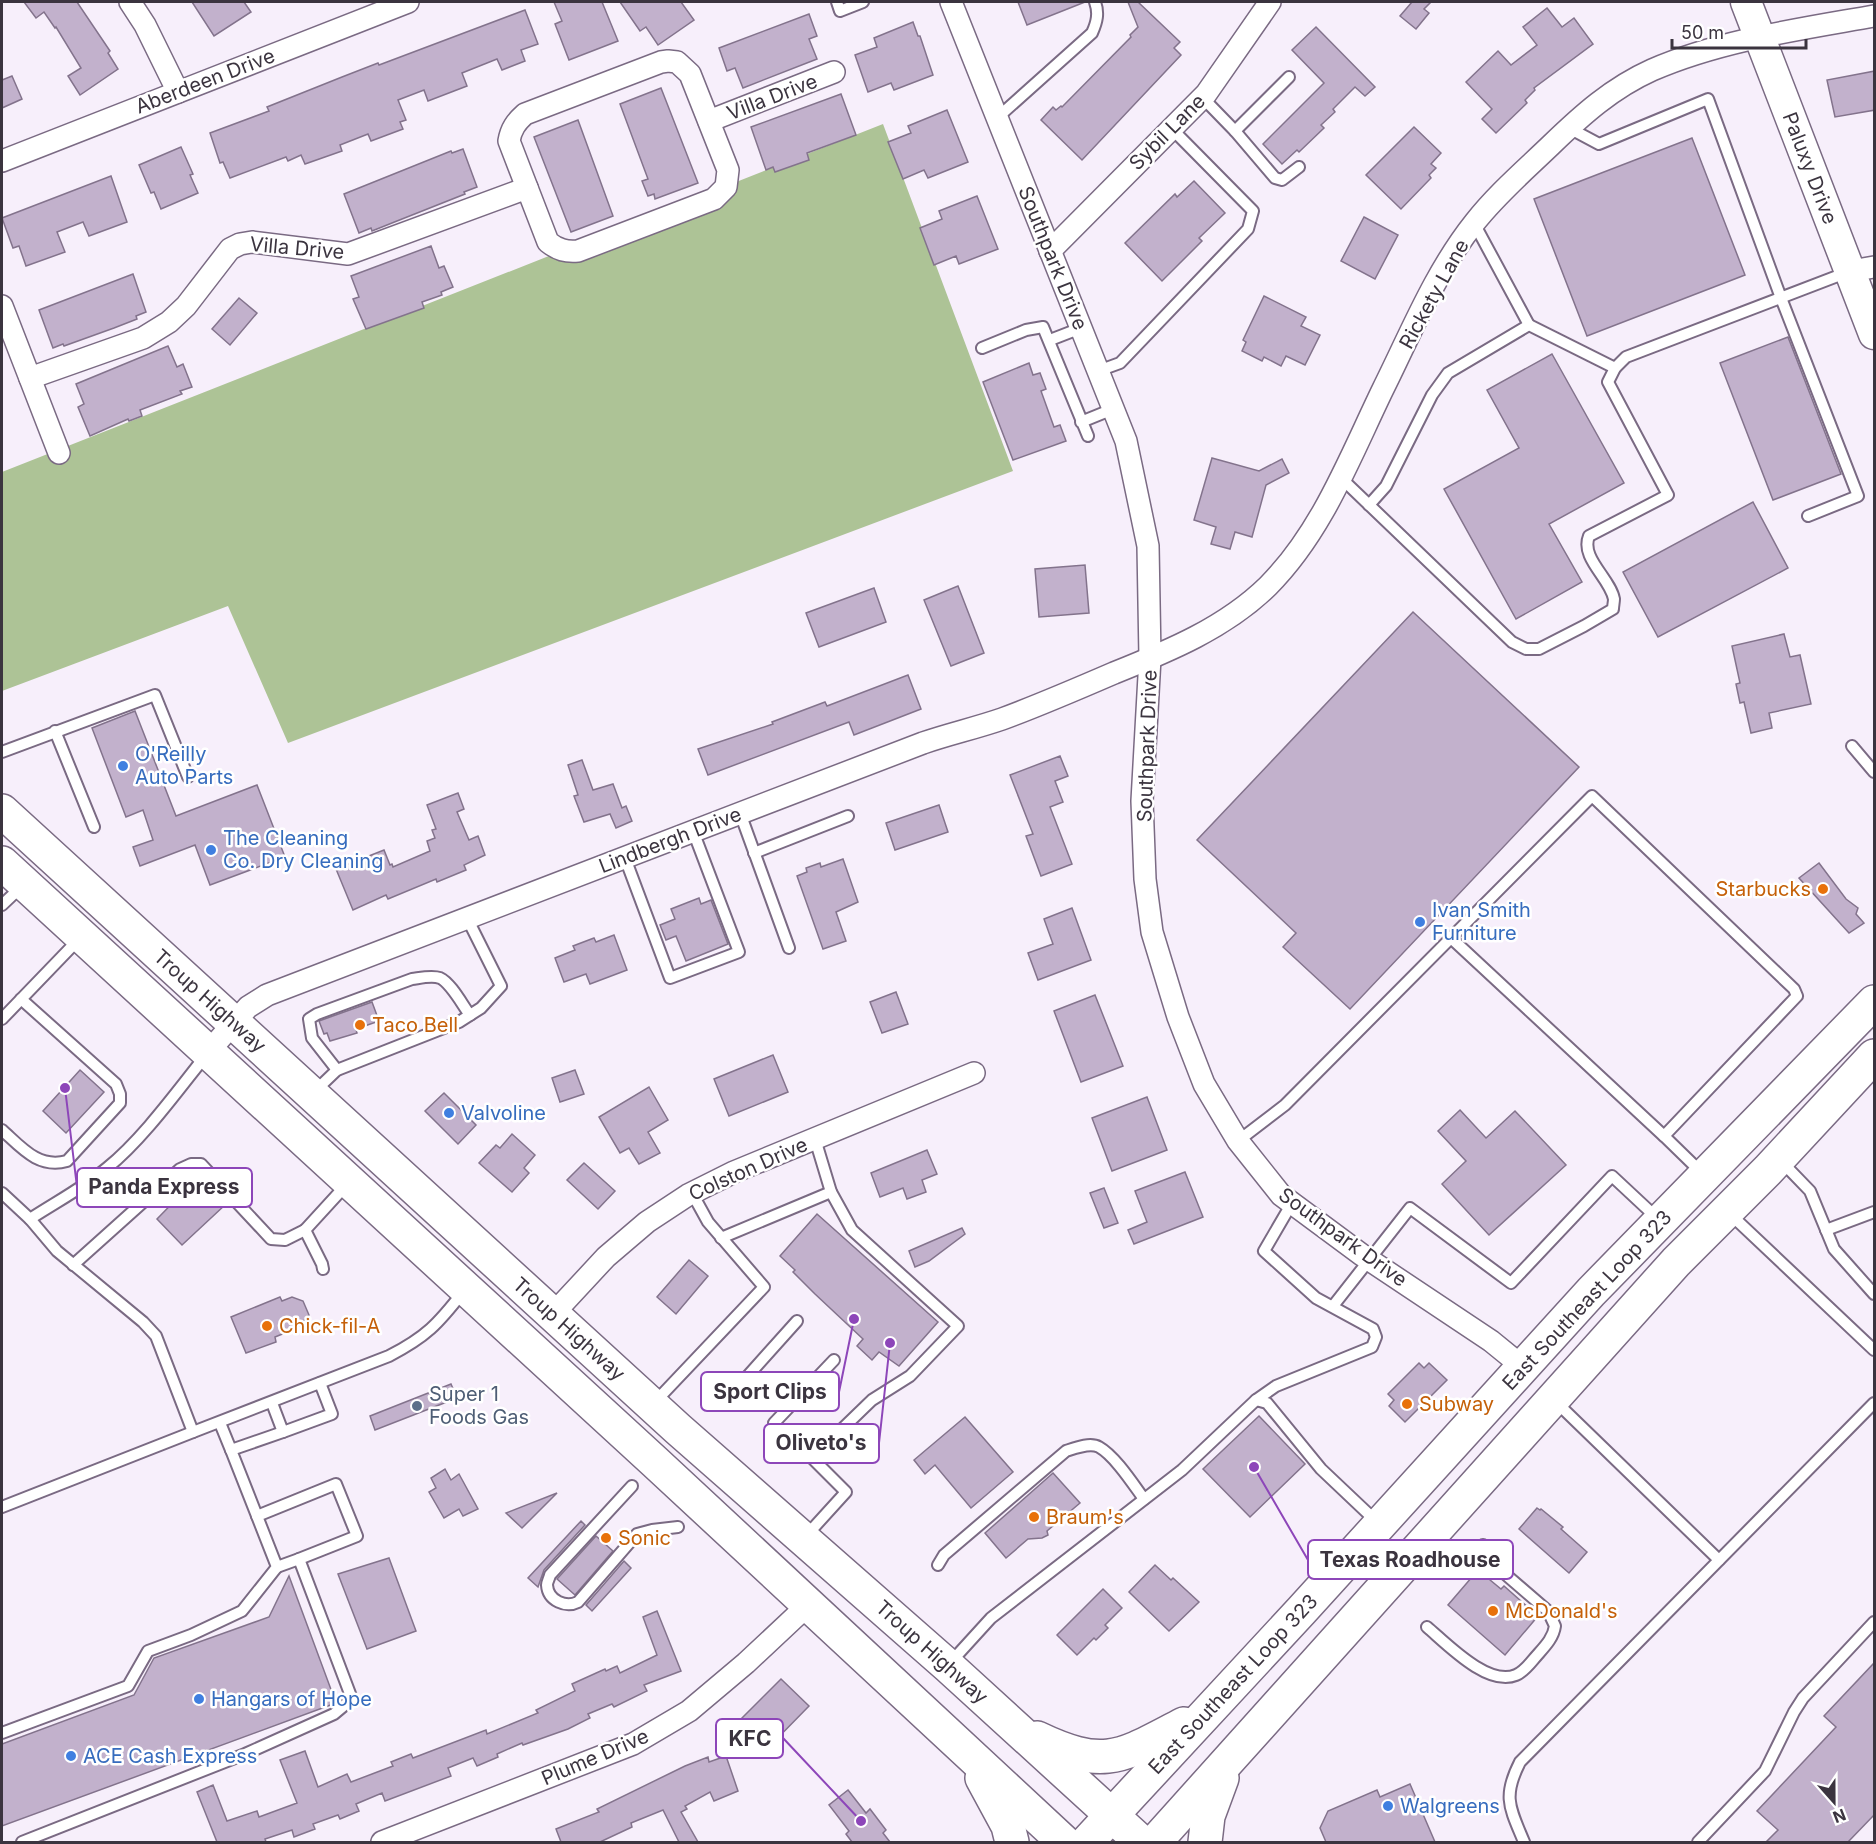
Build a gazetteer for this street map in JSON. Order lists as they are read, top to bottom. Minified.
{"streets":{"highway":["Troup Highway","East Southeast Loop 323"],"main road":["Paluxy Drive"],"street":["Aberdeen Drive","Villa Drive","Sybil Lane","Southpark Drive","Rickety Lane","Lindbergh Drive","Colston Drive","Plume Drive"]},"crossings":[["Sybil Lane","Southpark Drive"],["Paluxy Drive","Rickety Lane"],["Southpark Drive","Rickety Lane"],["Southpark Drive","Lindbergh Drive"],["Southpark Drive","East Southeast Loop 323"],["Rickety Lane","Lindbergh Drive"],["Lindbergh Drive","Troup Highway"],["Troup Highway","Colston Drive"],["Troup Highway","East Southeast Loop 323"],["Troup Highway","Plume Drive"]],"places":["O'Reilly Auto Parts","The Cleaning Co. Dry Cleaning","Starbucks","Ivan Smith Furniture","Taco Bell","Panda Express","Valvoline","Sport Clips","Chick-fil-A","Oliveto's","Subway","Super 1 Foods Gas","Texas Roadhouse","Braum's","Sonic","McDonald's","Hangars of Hope","ACE Cash Express","Walgreens","KFC"],"scale_bar":"50 m","north":"bottom"}
